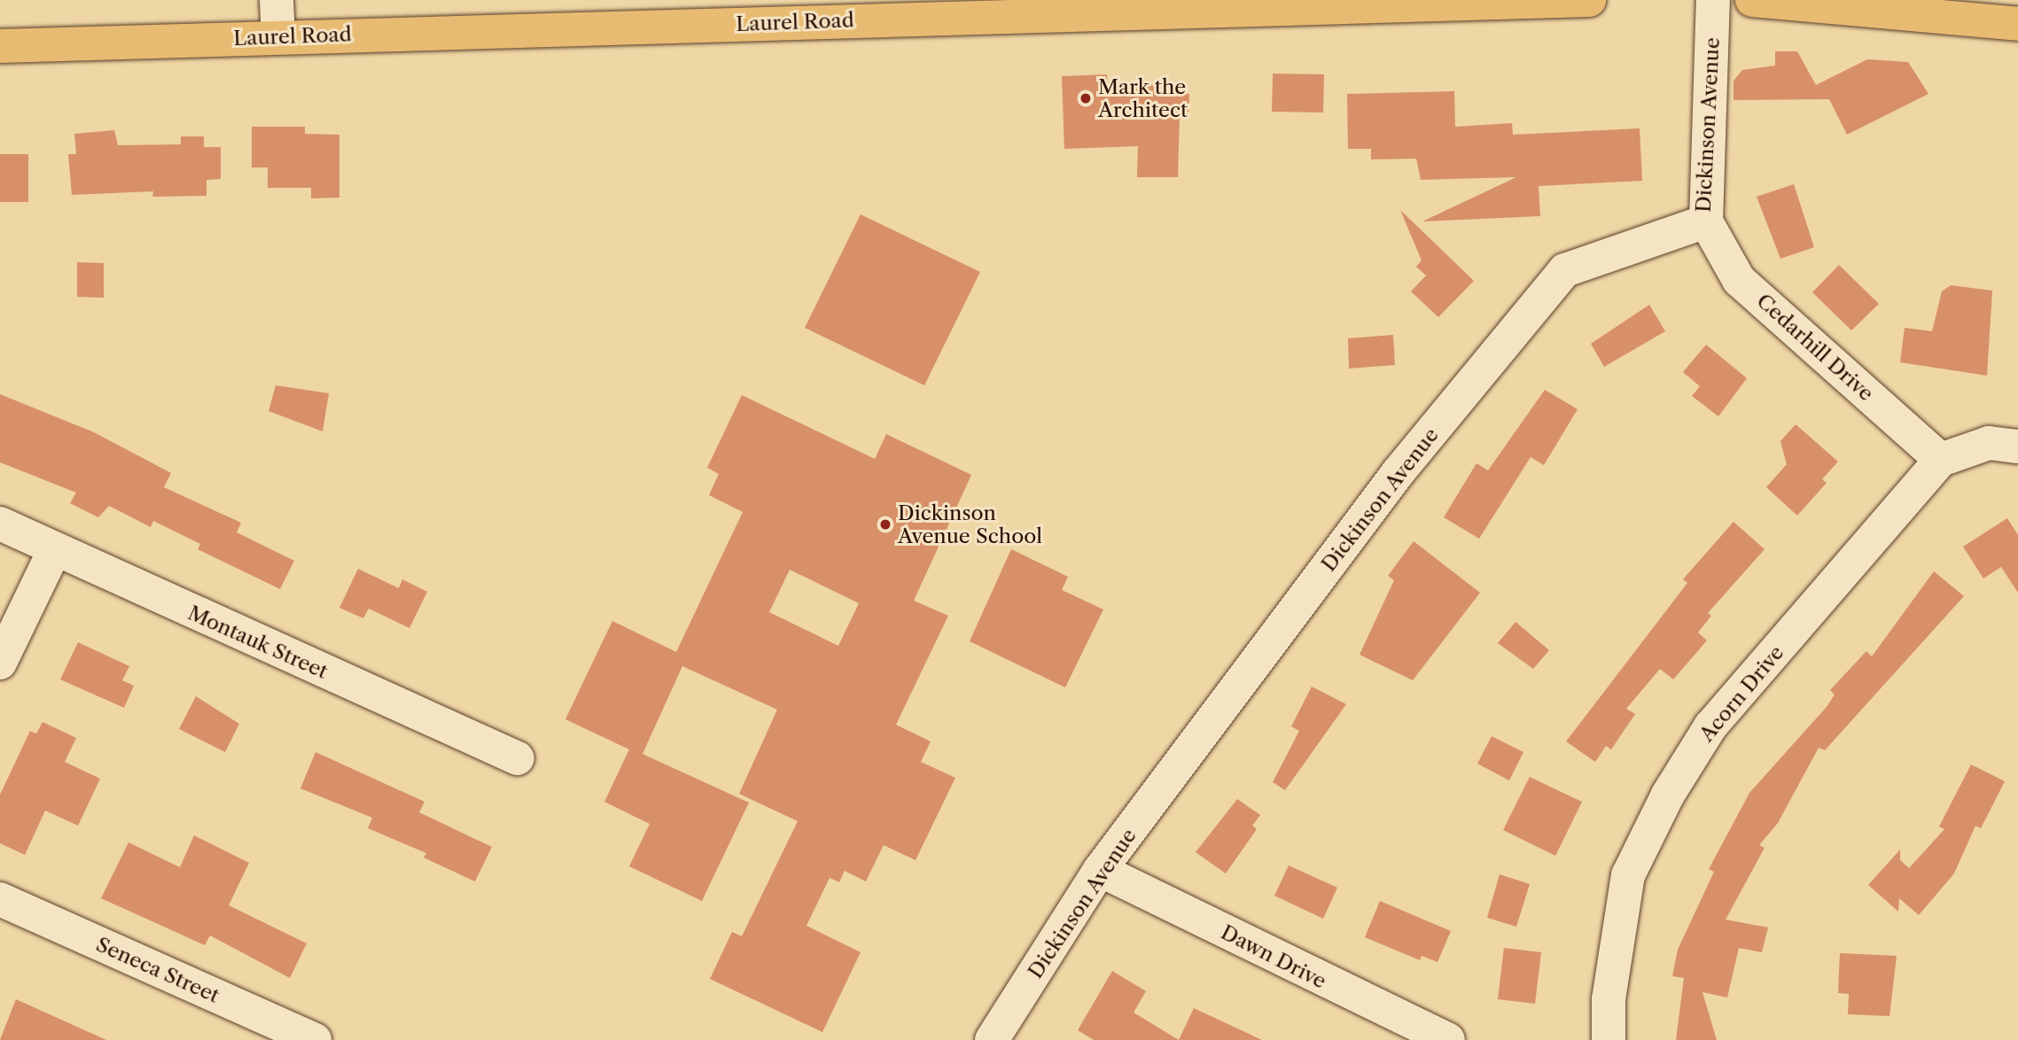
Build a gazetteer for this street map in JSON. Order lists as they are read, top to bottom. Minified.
{"streets":{"main road":["Laurel Road"],"street":["Dickinson Avenue","Cedarhill Drive","Montauk Street","Acorn Drive","Dawn Drive","Seneca Street"]},"crossings":[["Dickinson Avenue","Cedarhill Drive"],["Dickinson Avenue","Dawn Drive"],["Cedarhill Drive","Acorn Drive"]],"places":["Mark the Architect","Dickinson Avenue School"]}
